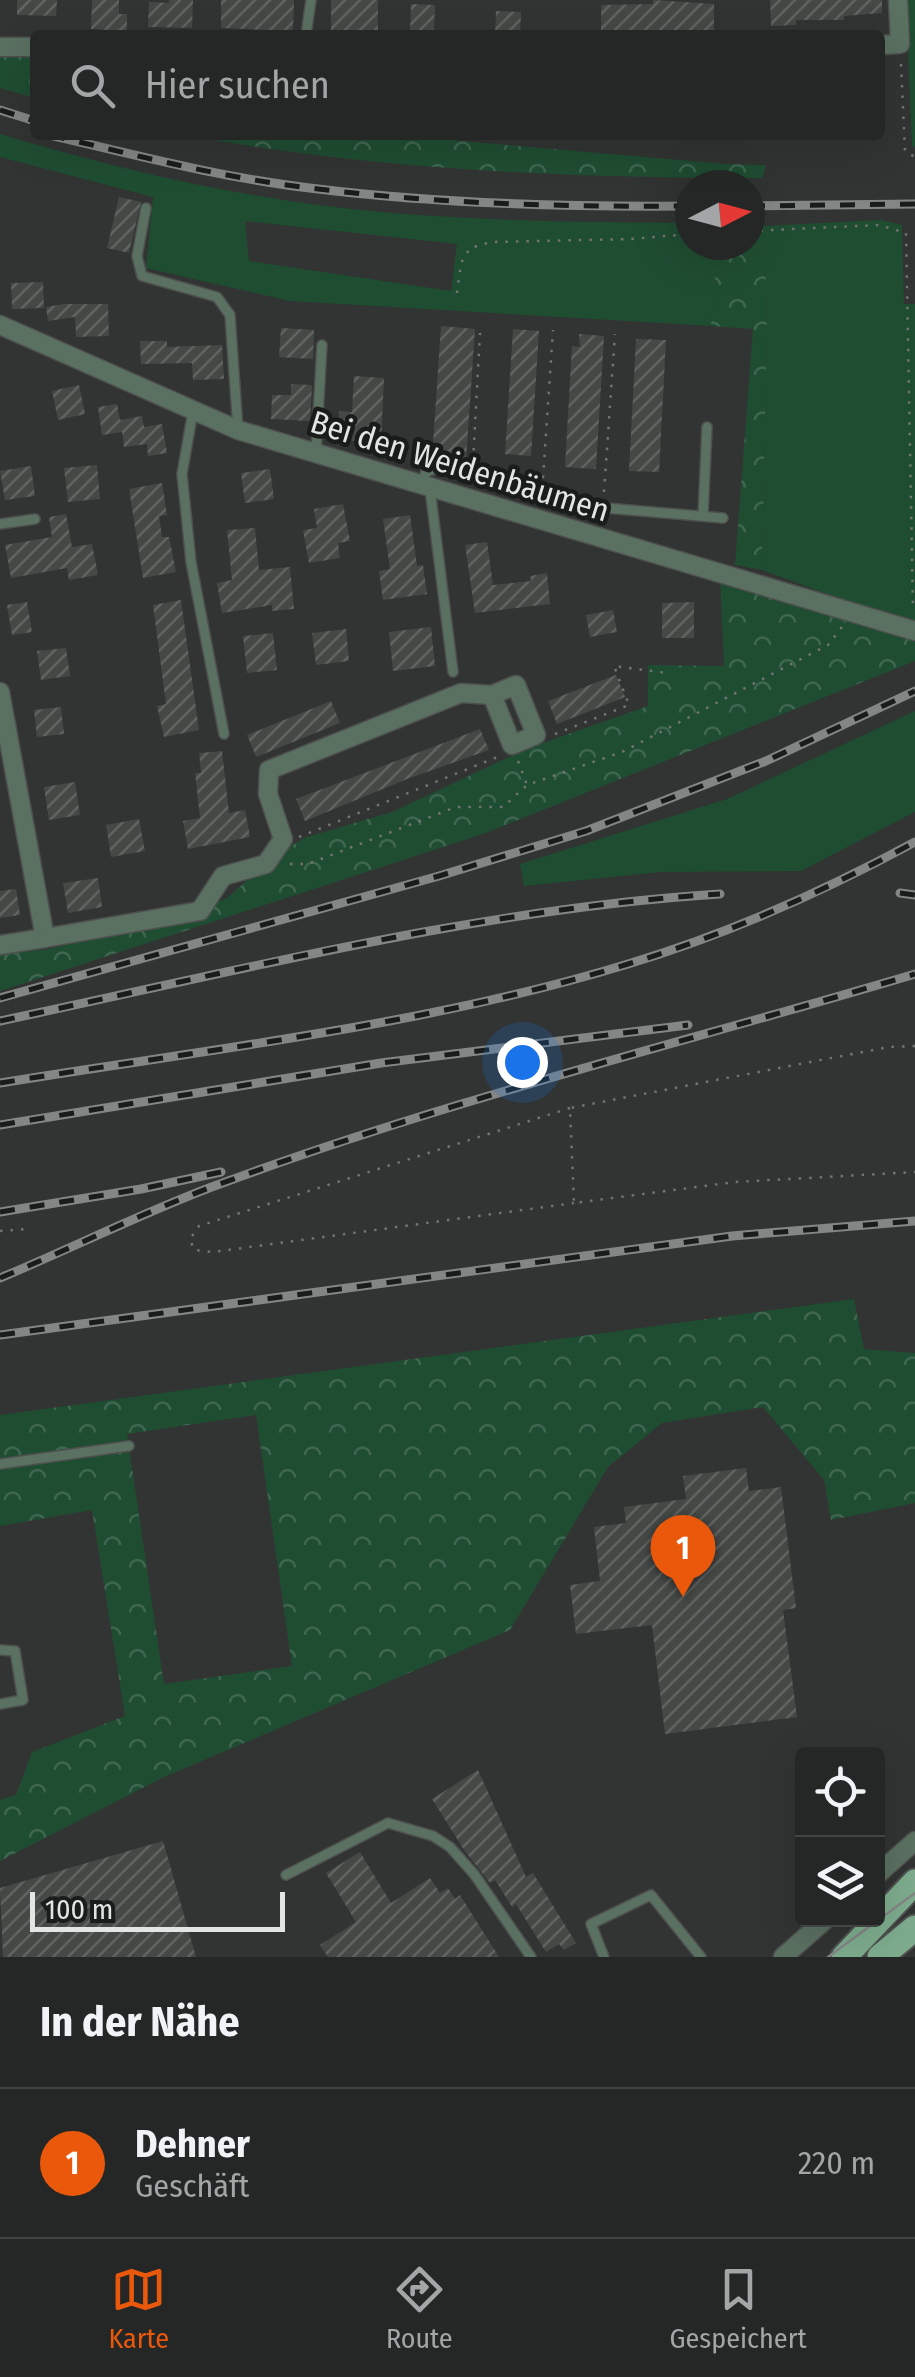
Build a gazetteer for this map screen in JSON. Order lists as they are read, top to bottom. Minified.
{"streets":{"street":["Bei den Weidenbäumen"]},"scale_bar":"100 m","north":"right","page":{"search":"Hier suchen","pins":"1","scale":"100 m","heading":"In der Nähe","list":[{"mark":"1","name":"Dehner","note":"Geschäft","value":"220 m"}],"nav":["Karte","Route","Gespeichert"]}}
